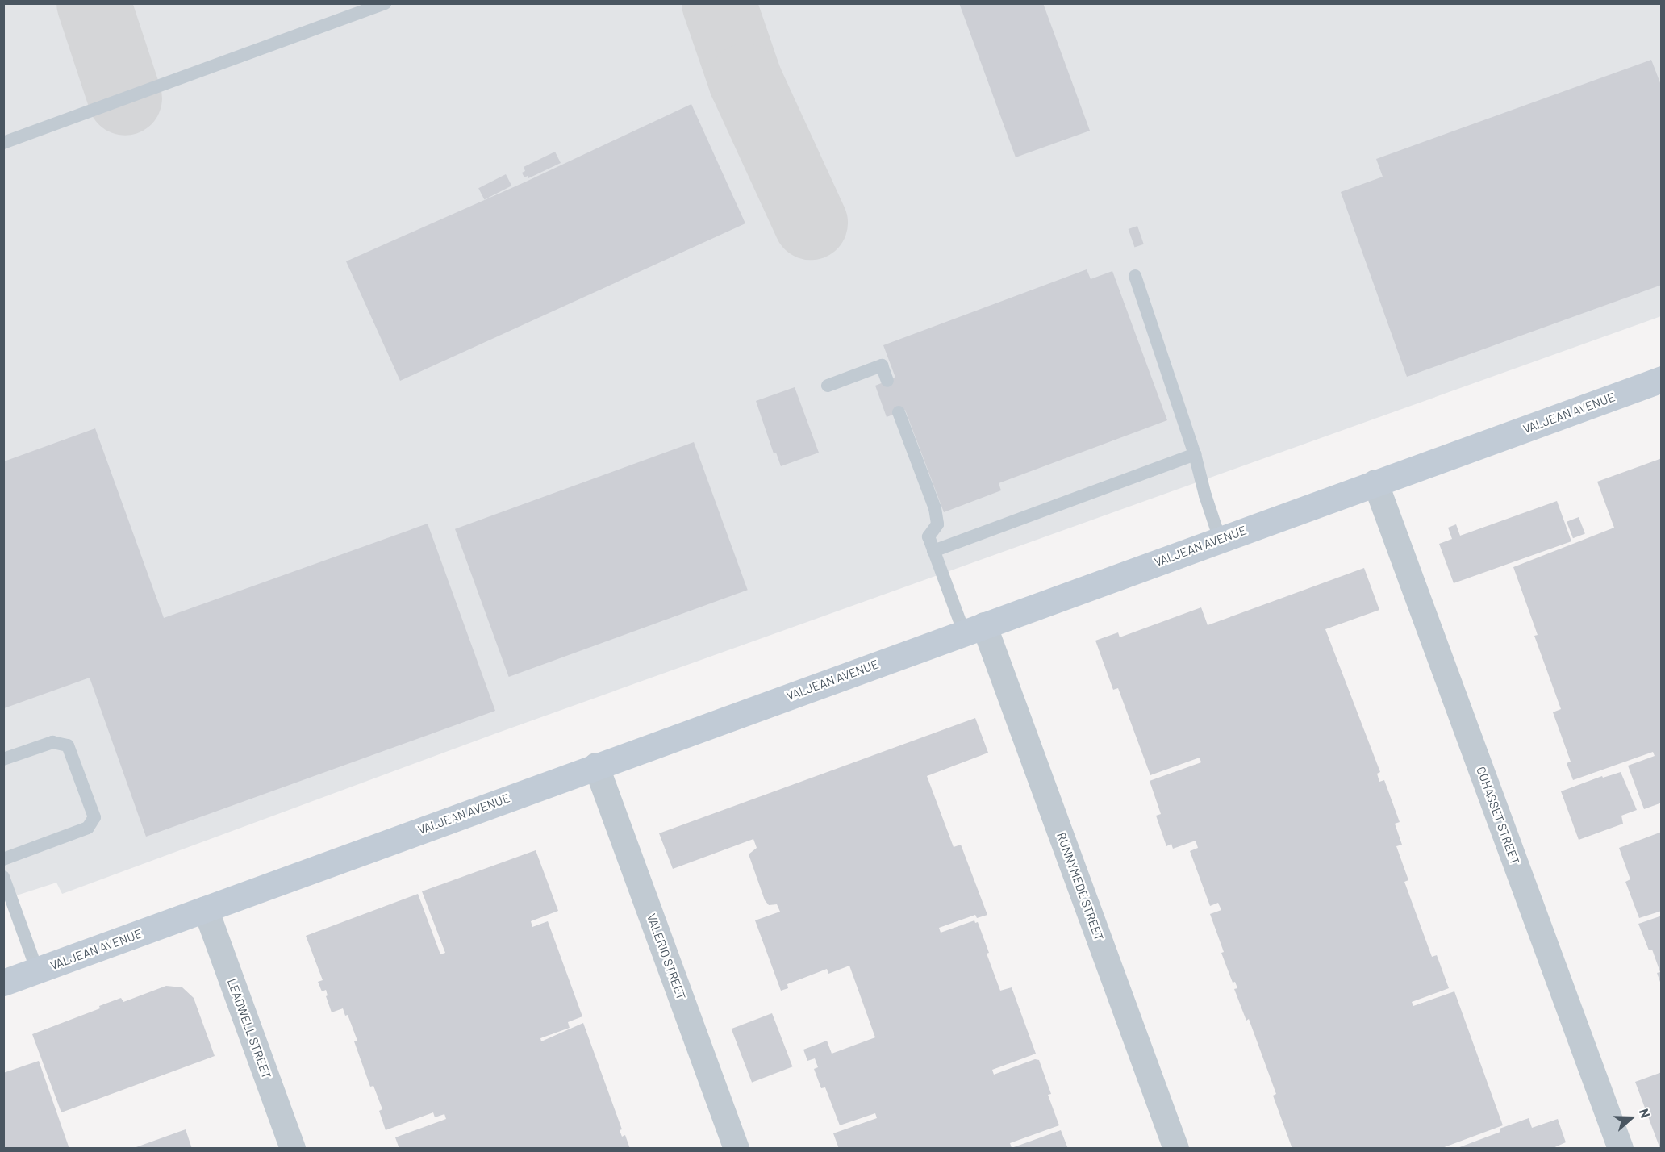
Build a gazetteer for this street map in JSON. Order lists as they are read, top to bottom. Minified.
{"streets":{"main road":["VALJEAN AVENUE"],"street":["COHASSET STREET","RUNNYMEDE STREET","VALERIO STREET","LEADWELL STREET"]},"crossings":[["VALJEAN AVENUE","COHASSET STREET"],["VALJEAN AVENUE","RUNNYMEDE STREET"],["VALJEAN AVENUE","VALERIO STREET"],["VALJEAN AVENUE","LEADWELL STREET"]],"north":"right"}
